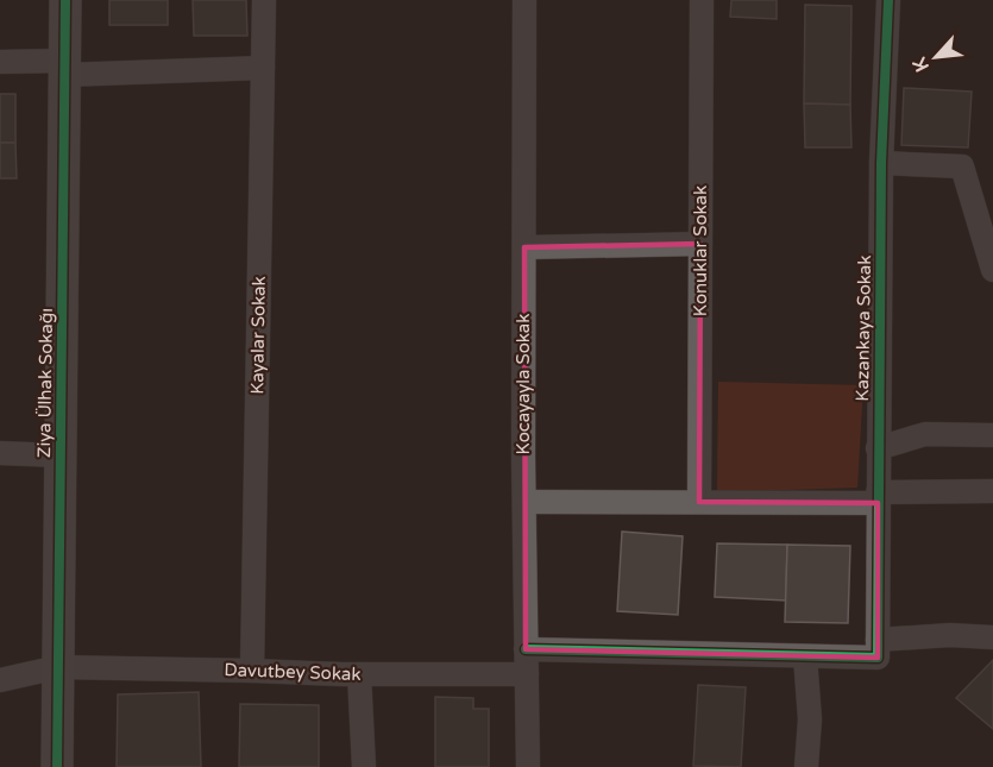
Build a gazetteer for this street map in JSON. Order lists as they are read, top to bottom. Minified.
{"streets":{"street":["Konuklar Sokak","Kazankaya Sokak","Kayalar Sokak","Ziya Ülhak Sokağı","Kocayayla Sokak","Davutbey Sokak"]},"crossings":[["Kayalar Sokak","Davutbey Sokak"],["Ziya Ülhak Sokağı","Davutbey Sokak"],["Kocayayla Sokak","Davutbey Sokak"]],"north":"bottom left"}
